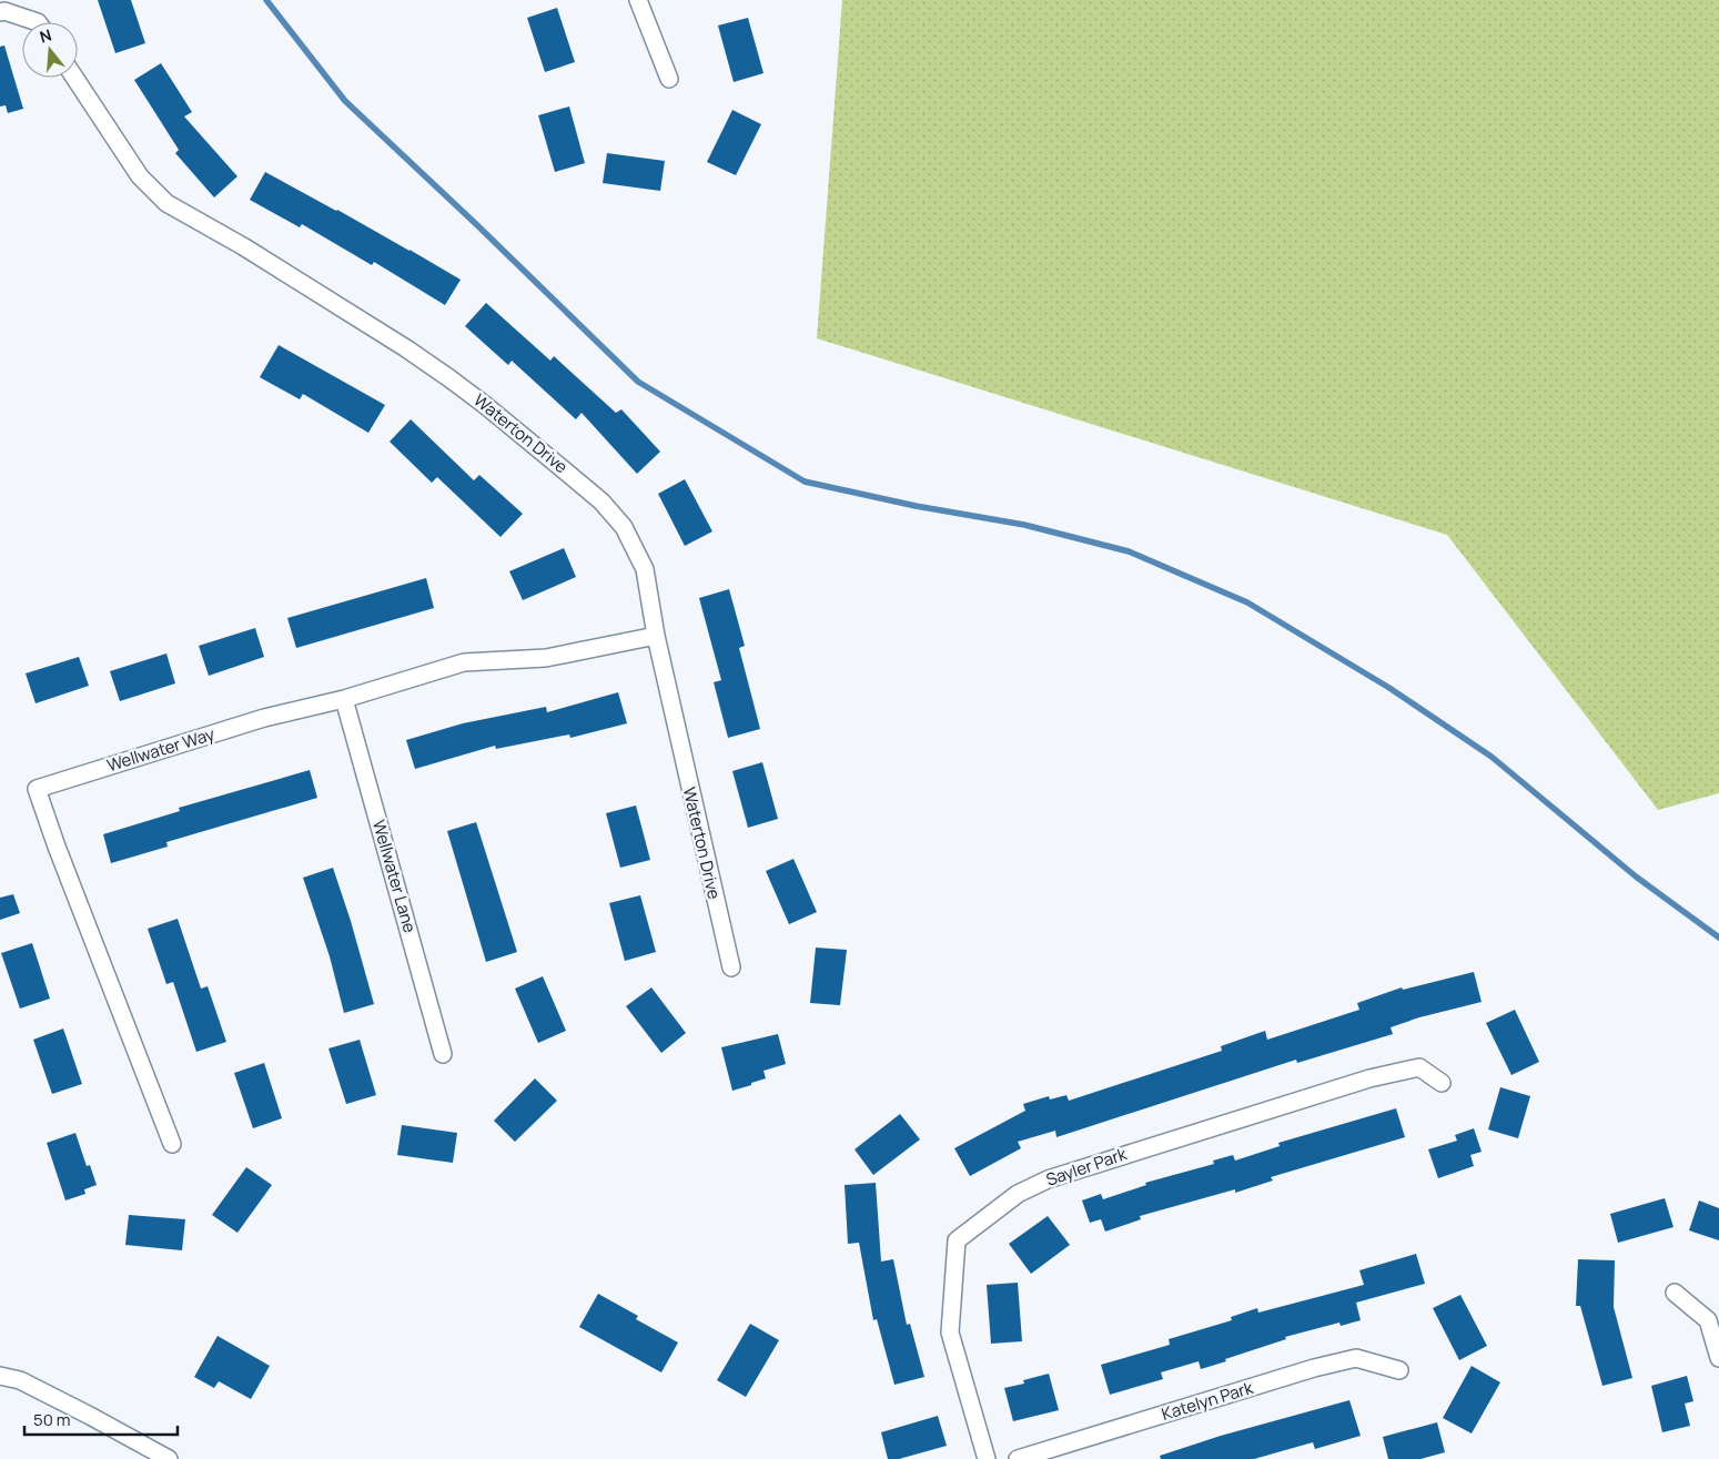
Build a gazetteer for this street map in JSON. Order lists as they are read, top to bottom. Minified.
{"streets":{"street":["Waterton Drive","Wellwater Way","Wellwater Lane","Sayler Park","Katelyn Park"]},"crossings":[["Waterton Drive","Wellwater Way"],["Wellwater Way","Wellwater Lane"]],"scale_bar":"50 m","north":"top"}
